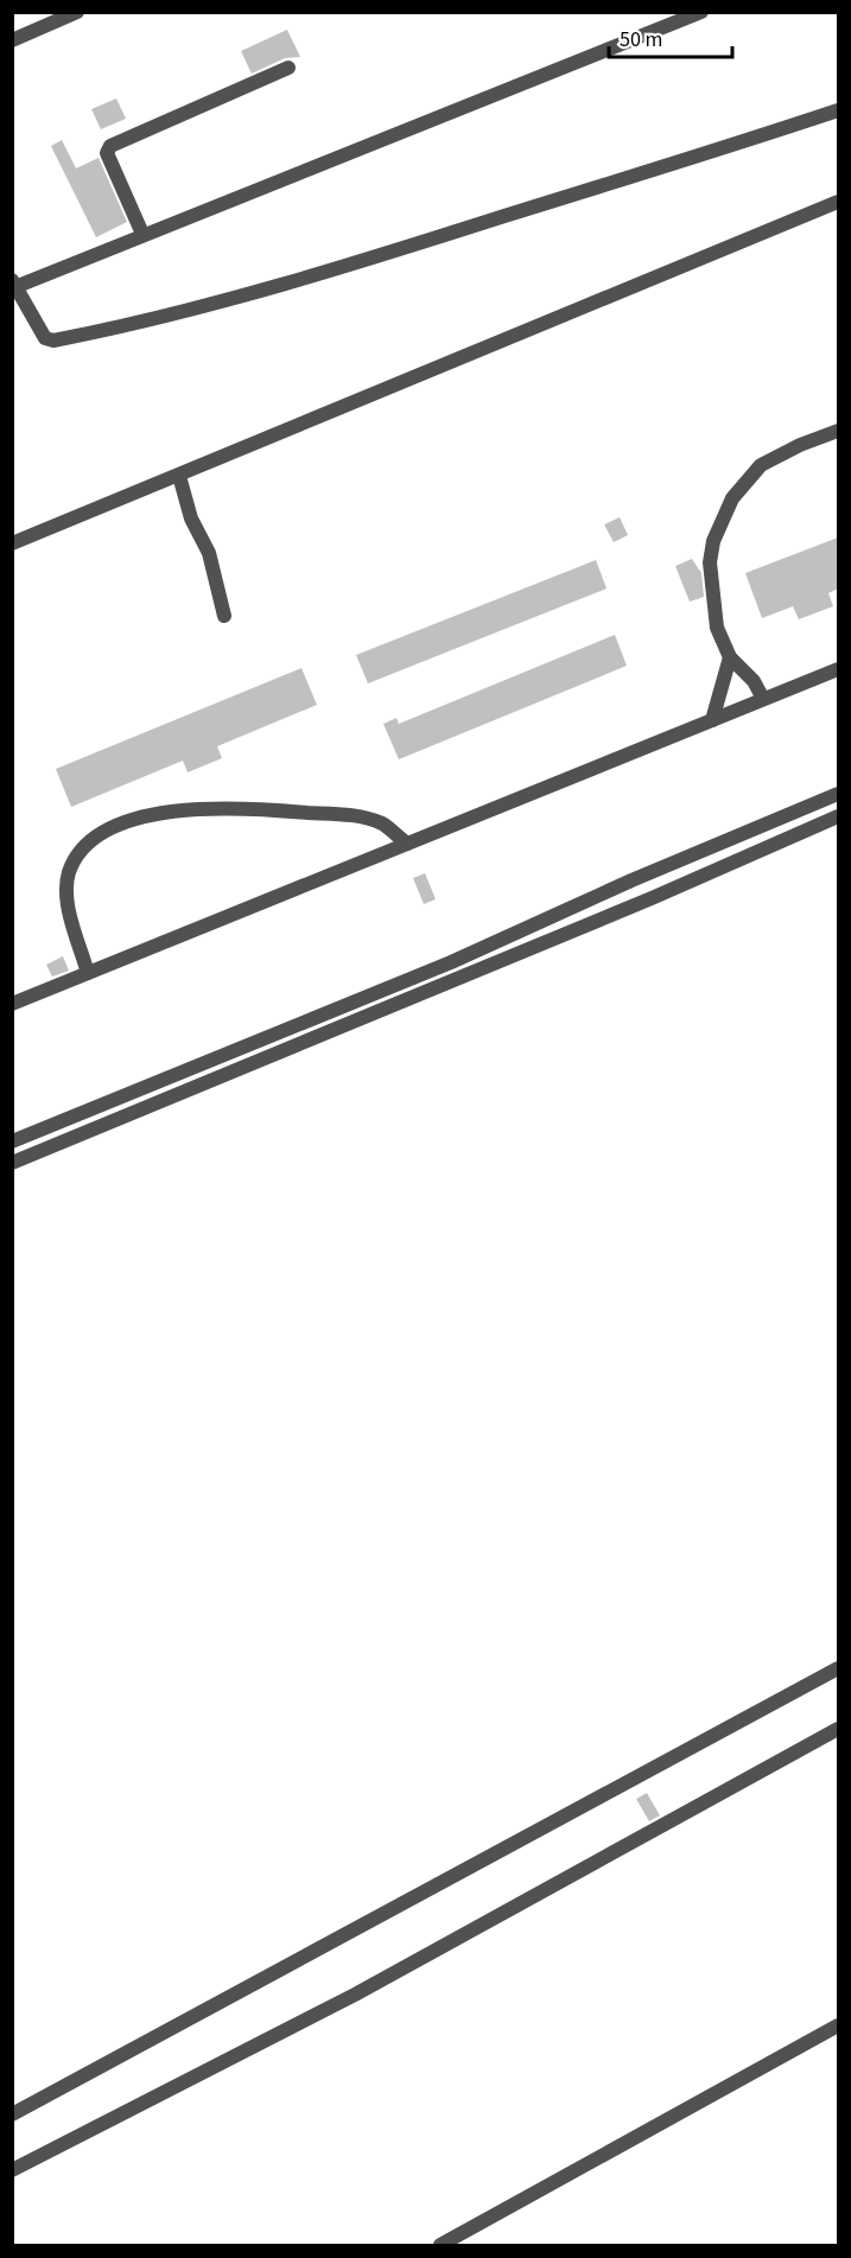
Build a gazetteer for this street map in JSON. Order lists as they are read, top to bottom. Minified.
{"scale_bar":"50 m"}
